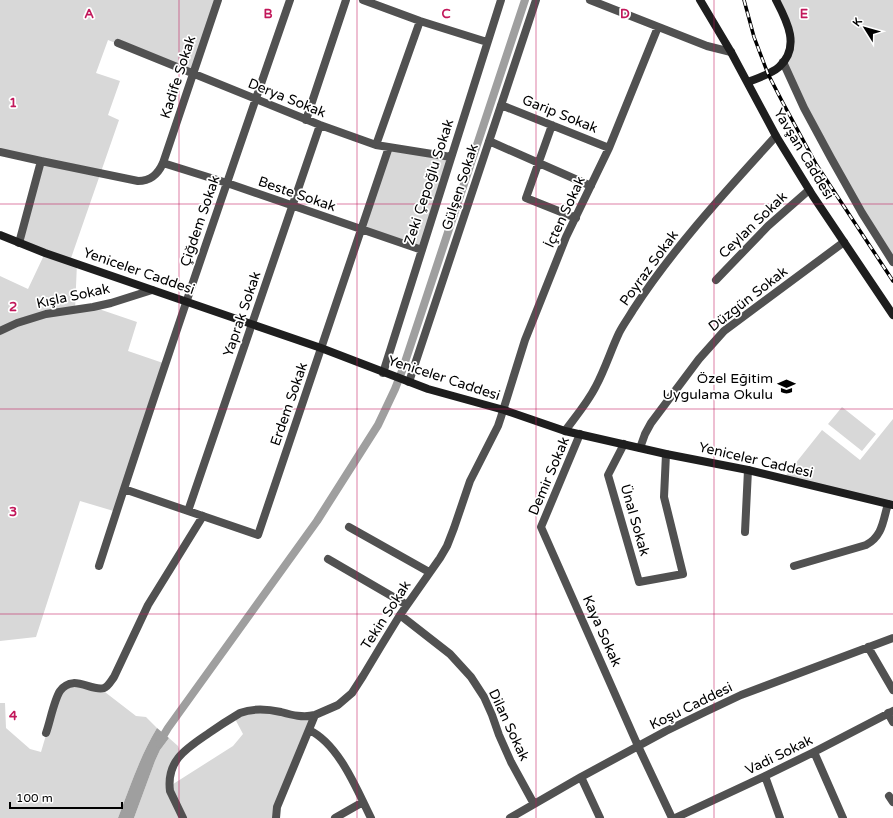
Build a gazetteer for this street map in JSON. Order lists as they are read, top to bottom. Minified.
{"streets":{"street":["Kadife Sokak","Derya Sokak","Garip Sokak","Yavşan Caddesi","Zeki Çepoğlu Sokak","Gülşen Sokak","Beste Sokak","İçten Sokak","Çiğdem Sokak","Ceylan Sokak","Poyraz Sokak","Yeniceler Caddesi","Kışla Sokak","Düzgün Sokak","Yaprak Sokak","Erdem Sokak","Demir Sokak","Ünal Sokak","Tekin Sokak","Kaya Sokak","Koşu Caddesi","Dilan Sokak","Vadi Sokak"]},"crossings":[["Kadife Sokak","Derya Sokak"],["Kadife Sokak","Beste Sokak"],["Derya Sokak","Zeki Çepoğlu Sokak"],["Derya Sokak","Çiğdem Sokak"],["Derya Sokak","Yaprak Sokak"],["Derya Sokak","Erdem Sokak"],["Garip Sokak","Gülşen Sokak"],["Garip Sokak","İçten Sokak"],["Yavşan Caddesi","Ceylan Sokak"],["Yavşan Caddesi","Poyraz Sokak"],["Yavşan Caddesi","Düzgün Sokak"],["Zeki Çepoğlu Sokak","Beste Sokak"],["Zeki Çepoğlu Sokak","Yeniceler Caddesi"],["Gülşen Sokak","Yeniceler Caddesi"],["Beste Sokak","Çiğdem Sokak"],["Beste Sokak","Yaprak Sokak"],["Beste Sokak","Erdem Sokak"],["İçten Sokak","Yeniceler Caddesi"],["İçten Sokak","Tekin Sokak"],["Çiğdem Sokak","Yeniceler Caddesi"],["Çiğdem Sokak","Erdem Sokak"],["Poyraz Sokak","Yeniceler Caddesi"],["Yeniceler Caddesi","Kışla Sokak"],["Yeniceler Caddesi","Düzgün Sokak"],["Yeniceler Caddesi","Yaprak Sokak"],["Yeniceler Caddesi","Erdem Sokak"],["Yeniceler Caddesi","Demir Sokak"],["Yeniceler Caddesi","Ünal Sokak"],["Yeniceler Caddesi","Tekin Sokak"],["Yaprak Sokak","Erdem Sokak"],["Demir Sokak","Kaya Sokak"],["Tekin Sokak","Dilan Sokak"],["Kaya Sokak","Koşu Caddesi"],["Koşu Caddesi","Dilan Sokak"]],"places":{"school or university":["Özel Eğitim Uygulama Okulu"]},"scale_bar":"100 m","north":"top left","grid":{"columns":["A","B","C","D","E"],"rows":["1","2","3","4"]}}
